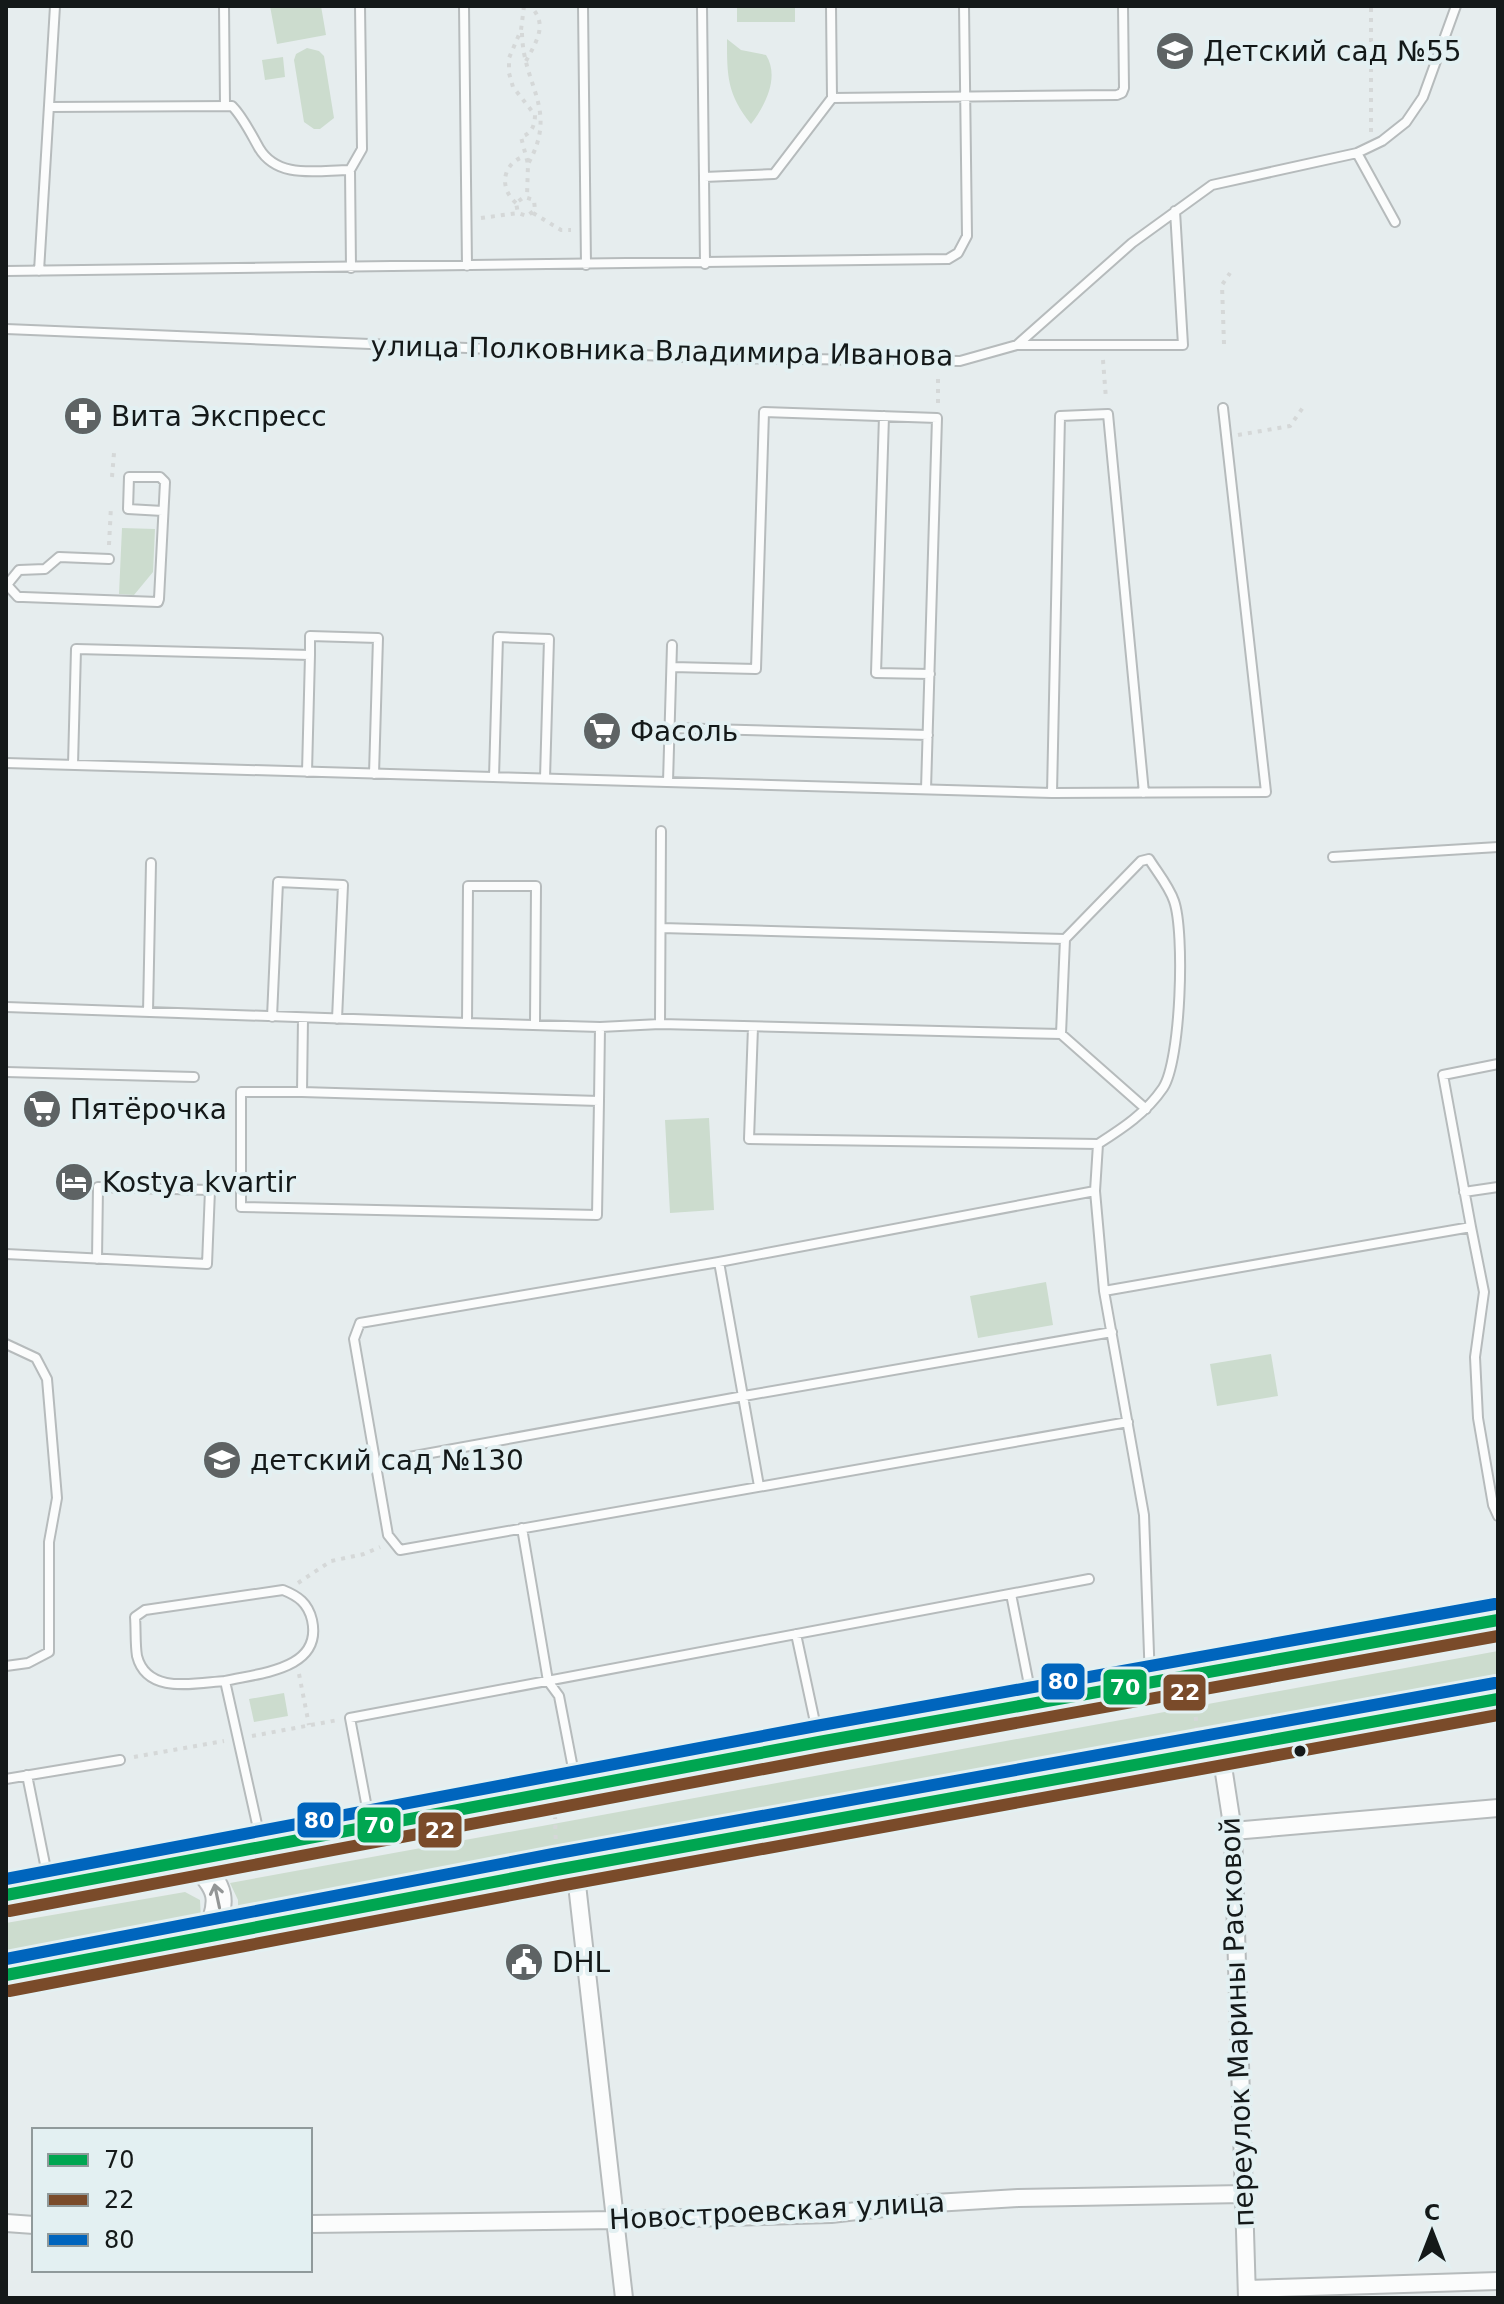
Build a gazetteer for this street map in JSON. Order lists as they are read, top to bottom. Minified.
{"streets":{"street":["переулок Марины Расковой","Новостроевская улица"],"lane":["улица Полковника Владимира Иванова"]},"crossings":[["переулок Марины Расковой","Новостроевская улица"]],"places":{"school or university":["Детский сад №55","детский сад №130"],"pharmacy":["Вита Экспресс"],"supermarket":["Фасоль","Пятёрочка"],"hotel":["Kostya kvartir"],"public building":["DHL"]},"lines":["transit line 80","transit line 70","transit line 22"],"legend":["70","22","80"],"north":"top"}
